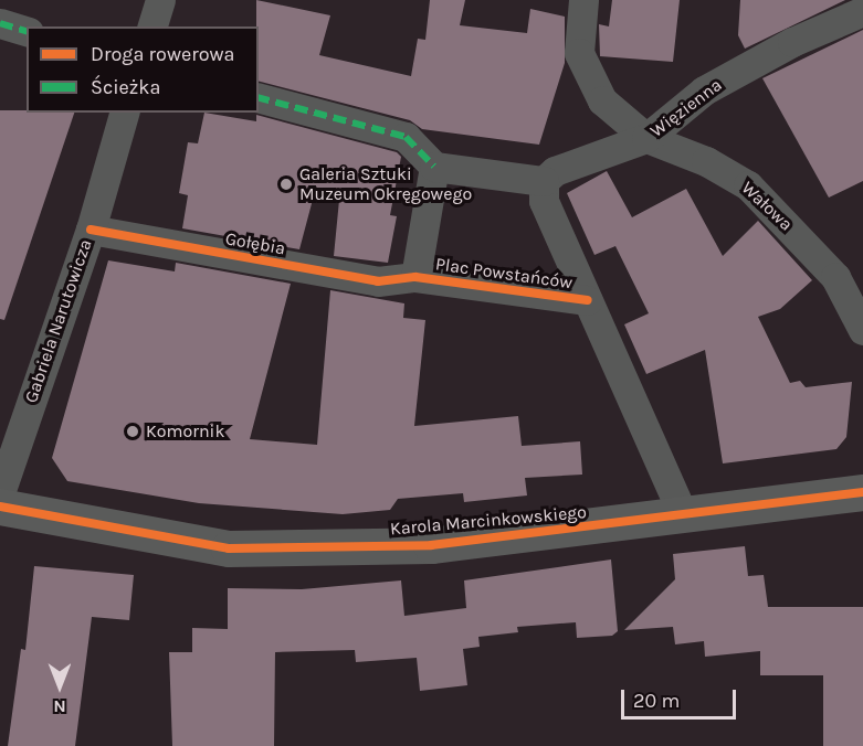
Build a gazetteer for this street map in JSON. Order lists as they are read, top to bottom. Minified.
{"streets":{"street":["Więzienna","Wałowa","Gołębia","Plac Powstańców","Gabriela Narutowicza","Karola Marcinkowskiego"]},"crossings":[["Więzienna","Wałowa"],["Więzienna","Plac Powstańców"],["Gołębia","Plac Powstańców"],["Gołębia","Gabriela Narutowicza"],["Plac Powstańców","Karola Marcinkowskiego"]],"places":["Galeria Sztuki Muzeum Okręgowego","Komornik"],"legend":["Droga rowerowa","Ścieżka"],"scale_bar":"20 m","north":"bottom"}
